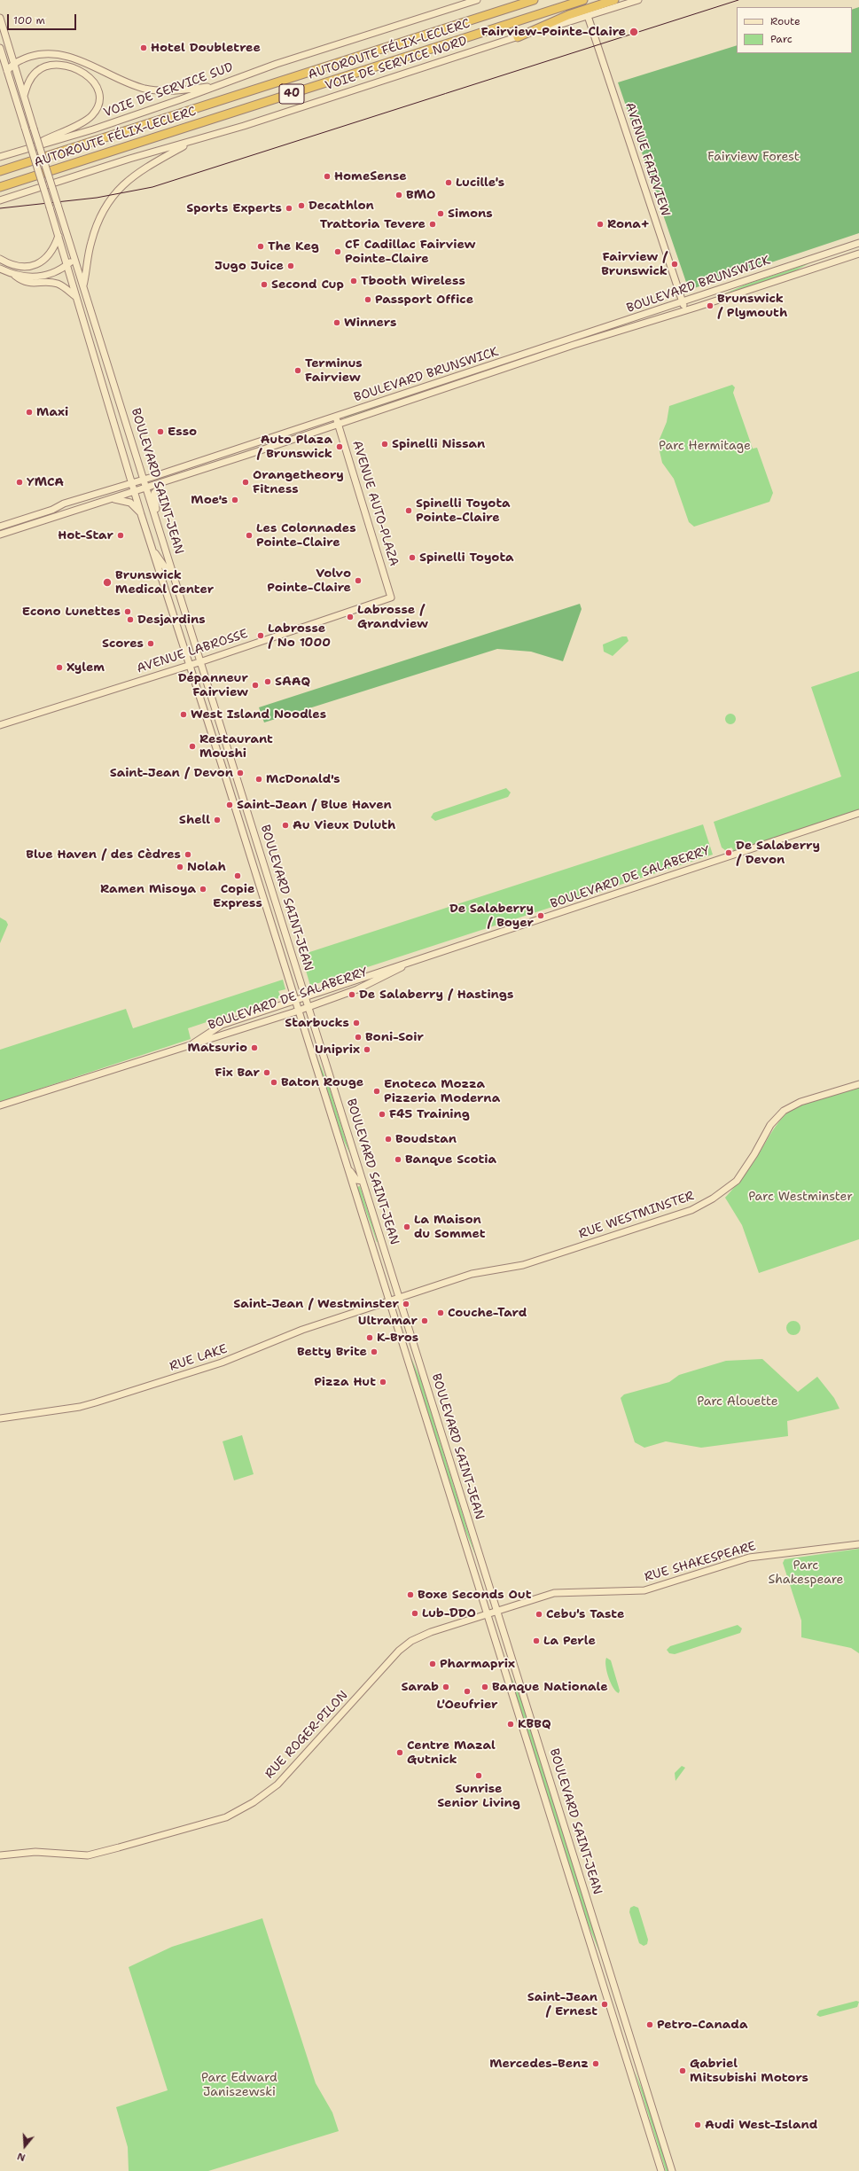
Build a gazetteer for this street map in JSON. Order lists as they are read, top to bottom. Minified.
{"streets":{"highway":["AUTOROUTE FÉLIX-LECLERC","40"],"main road":["VOIE DE SERVICE NORD","VOIE DE SERVICE SUD","AVENUE FAIRVIEW","BOULEVARD BRUNSWICK","BOULEVARD SAINT-JEAN","AVENUE AUTO-PLAZA","AVENUE LABROSSE","BOULEVARD DE SALABERRY","RUE WESTMINSTER","RUE LAKE","RUE SHAKESPEARE","RUE ROGER-PILON"]},"crossings":[["VOIE DE SERVICE NORD","AVENUE FAIRVIEW"],["AVENUE FAIRVIEW","BOULEVARD BRUNSWICK"],["BOULEVARD BRUNSWICK","BOULEVARD SAINT-JEAN"],["BOULEVARD BRUNSWICK","AVENUE AUTO-PLAZA"],["BOULEVARD SAINT-JEAN","AVENUE LABROSSE"],["BOULEVARD SAINT-JEAN","BOULEVARD DE SALABERRY"],["BOULEVARD SAINT-JEAN","RUE WESTMINSTER"],["BOULEVARD SAINT-JEAN","RUE LAKE"],["BOULEVARD SAINT-JEAN","RUE SHAKESPEARE"],["BOULEVARD SAINT-JEAN","RUE ROGER-PILON"],["AVENUE AUTO-PLAZA","AVENUE LABROSSE"],["RUE WESTMINSTER","RUE LAKE"],["RUE SHAKESPEARE","RUE ROGER-PILON"]],"parks":["Fairview Forest","Parc Hermitage","Parc Westminster","Parc Alouette","Parc Shakespeare","Parc Edward Janiszewski"],"places":["Fairview-Pointe-Claire","Hotel Doubletree","HomeSense","Lucille's","BMO","Decathlon","Sports Experts","Simons","Trattoria Tevere","Rona+","The Keg","CF Cadillac Fairview Pointe-Claire","Fairview / Brunswick","Jugo Juice","Tbooth Wireless","Second Cup","Passport Office","Brunswick / Plymouth","Winners","Terminus Fairview","Maxi","Esso","Spinelli Nissan","Auto Plaza / Brunswick","YMCA","Orangetheory Fitness","Moe's","Spinelli Toyota Pointe-Claire","Hot-Star","Les Colonnades Pointe-Claire","Spinelli Toyota","Volvo Pointe-Claire","Brunswick Medical Center","Econo Lunettes","Labrosse / Grandview","Desjardins","Labrosse / No 1000","Scores","Xylem","SAAQ","Dépanneur Fairview","West Island Noodles","Restaurant Moushi","Saint-Jean / Devon","McDonald's","Saint-Jean / Blue Haven","Shell","Au Vieux Duluth","De Salaberry / Devon","Blue Haven / des Cèdres","Nolah","Copie Express","Ramen Misoya","De Salaberry / Boyer","De Salaberry / Hastings","Starbucks","Boni-Soir","Matsurio","Uniprix","Fix Bar","Baton Rouge","Enoteca Mozza Pizzeria Moderna","F45 Training","Boudstan","Banque Scotia","La Maison du Sommet","Saint-Jean / Westminster","Couche-Tard","Ultramar","K-Bros","Betty Brite","Pizza Hut","Boxe Seconds Out","Lub-DDO","Cebu's Taste","La Perle","Pharmaprix","Sarab","Banque Nationale","L'Oeufrier","KBBQ","Centre Mazal Gutnick","Sunrise Senior Living","Saint-Jean / Ernest","Petro-Canada","Mercedes-Benz","Gabriel Mitsubishi Motors","Audi West-Island"],"legend":["Route","Parc"],"scale_bar":"100 m","north":"bottom"}
